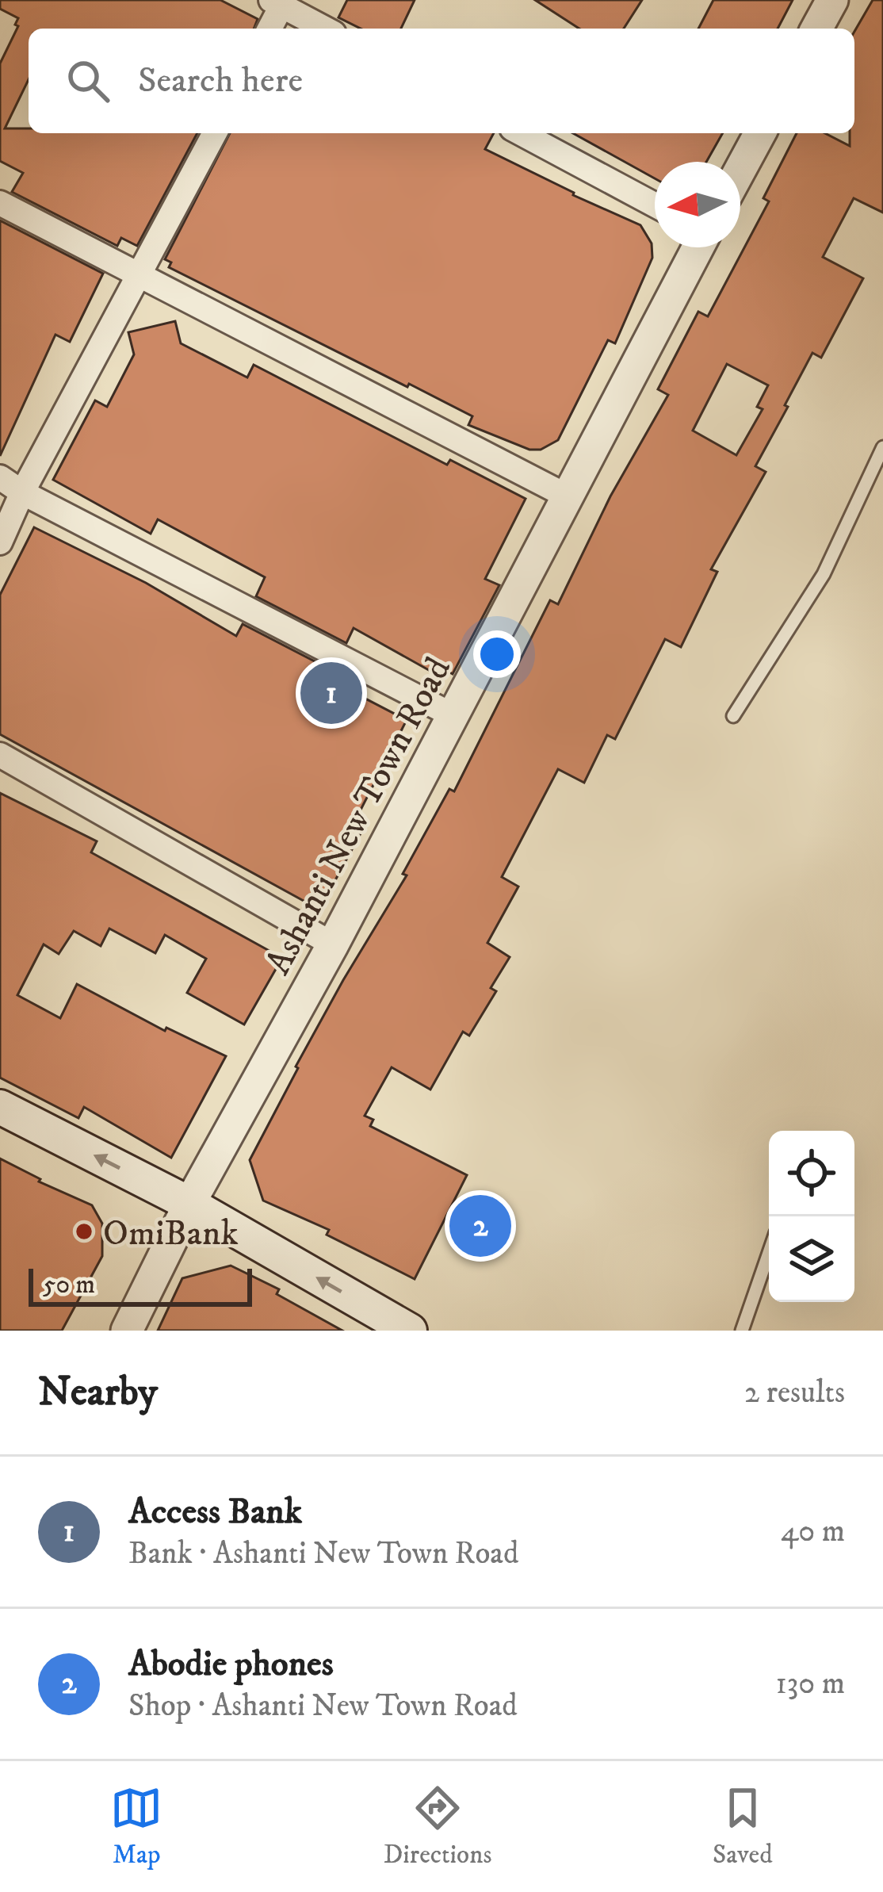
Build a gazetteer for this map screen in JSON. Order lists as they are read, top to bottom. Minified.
{"streets":{"street":["Ashanti New Town Road"]},"places":["OmiBank"],"scale_bar":"50 m","north":"left","page":{"search":"Search here","pins":["1","2"],"scale":"50 m","heading":["Nearby","2 results"],"list":[{"mark":"1","name":"Access Bank","note":"Bank · Ashanti New Town Road","value":"40 m"},{"mark":"2","name":"Abodie phones","note":"Shop · Ashanti New Town Road","value":"130 m"}],"nav":["Map","Directions","Saved"]}}
